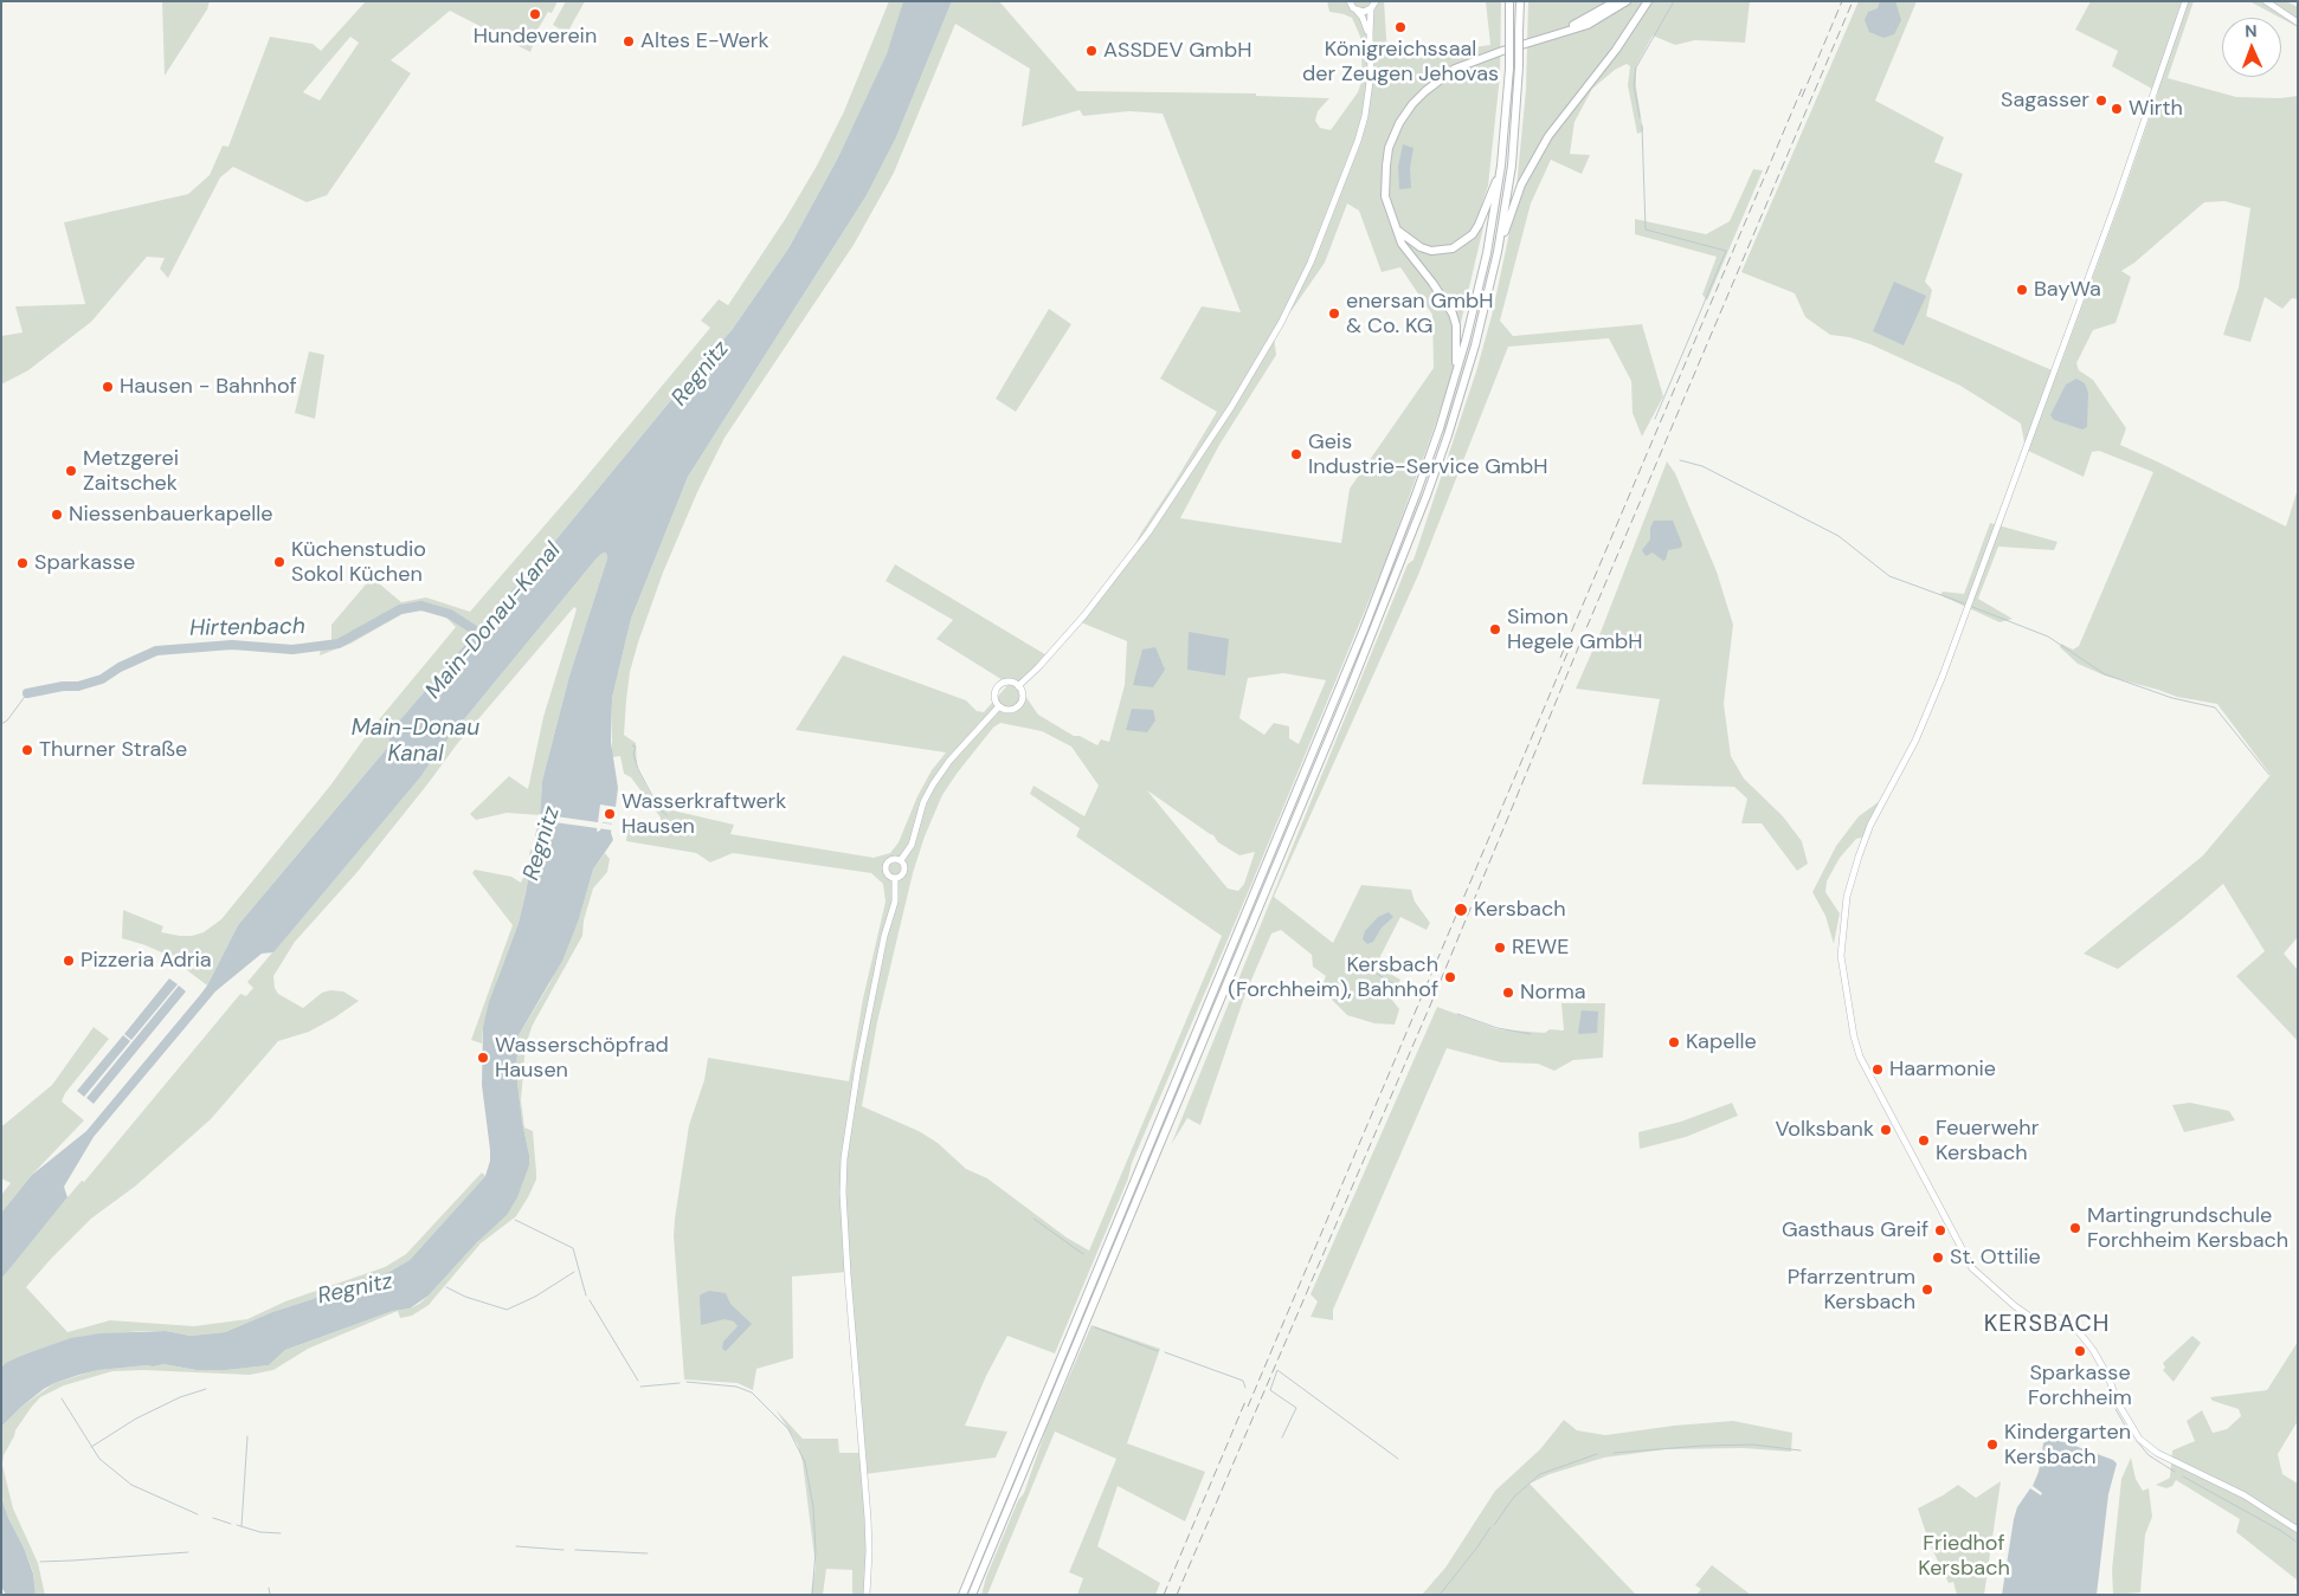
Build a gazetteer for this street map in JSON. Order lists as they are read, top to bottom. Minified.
{"districts":["KERSBACH"],"water":["Regnitz","Main-Donau-Kanal","Hirtenbach","Main-Donau Kanal"],"parks":["Friedhof Kersbach"],"places":["Hundeverein","Königreichssaal der Zeugen Jehovas","Altes E-Werk","ASSDEV GmbH","Sagasser","Wirth","BayWa","enersan GmbH & Co. KG","Hausen - Bahnhof","Geis Industrie-Service GmbH","Metzgerei Zaitschek","Niessenbauerkapelle","Küchenstudio Sokol Küchen","Sparkasse","Simon Hegele GmbH","Thurner Straße","Wasserkraftwerk Hausen","Kersbach","REWE","Pizzeria Adria","Kersbach (Forchheim), Bahnhof","Norma","Kapelle","Wasserschöpfrad Hausen","Haarmonie","Volksbank","Feuerwehr Kersbach","Martingrundschule Forchheim Kersbach","Gasthaus Greif","St. Ottilie","Pfarrzentrum Kersbach","Sparkasse Forchheim","Kindergarten Kersbach"],"north":"top"}
